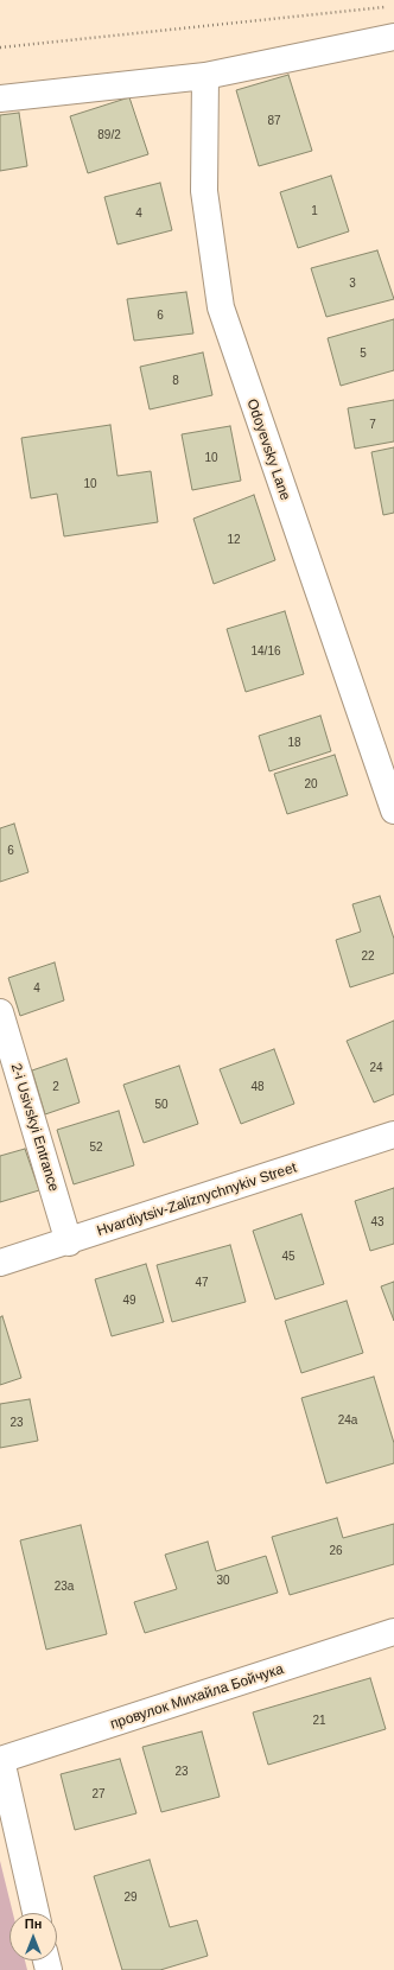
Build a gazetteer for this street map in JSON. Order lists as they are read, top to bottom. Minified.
{"streets":{"street":["Odoyevsky Lane","2-i Usivskyi Entrance","Hvardiytsiv-Zaliznychnykiv Street","провулок Михайла Бойчука"]},"crossings":[["2-i Usivskyi Entrance","Hvardiytsiv-Zaliznychnykiv Street"]],"house_numbers":["87","89/2","1","4","3","6","5","8","7","10","10","12","14/16","18","20","6","22","4","24","2","48","50","52","43","45","47","49","24а","23","26","30","23а","21","23","27","29"],"north":"top"}
